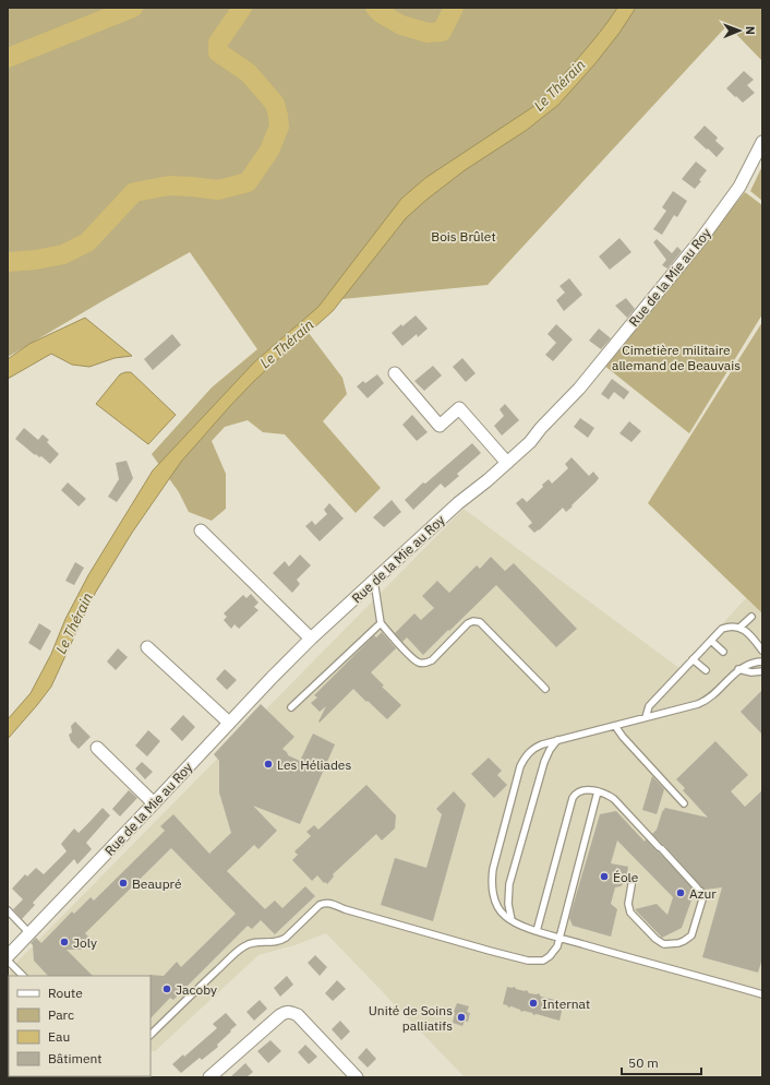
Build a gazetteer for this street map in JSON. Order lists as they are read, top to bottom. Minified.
{"streets":{"street":["Rue de la Mie au Roy"]},"water":["Le Thérain"],"parks":["Bois Brûlet","Cimetière militaire allemand de Beauvais"],"places":["Les Héliades","Éole","Beaupré","Azur","Joly","Jacoby","Internat","Unité de Soins palliatifs"],"legend":["Route","Parc","Eau","Bâtiment"],"scale_bar":"50 m","north":"right"}
